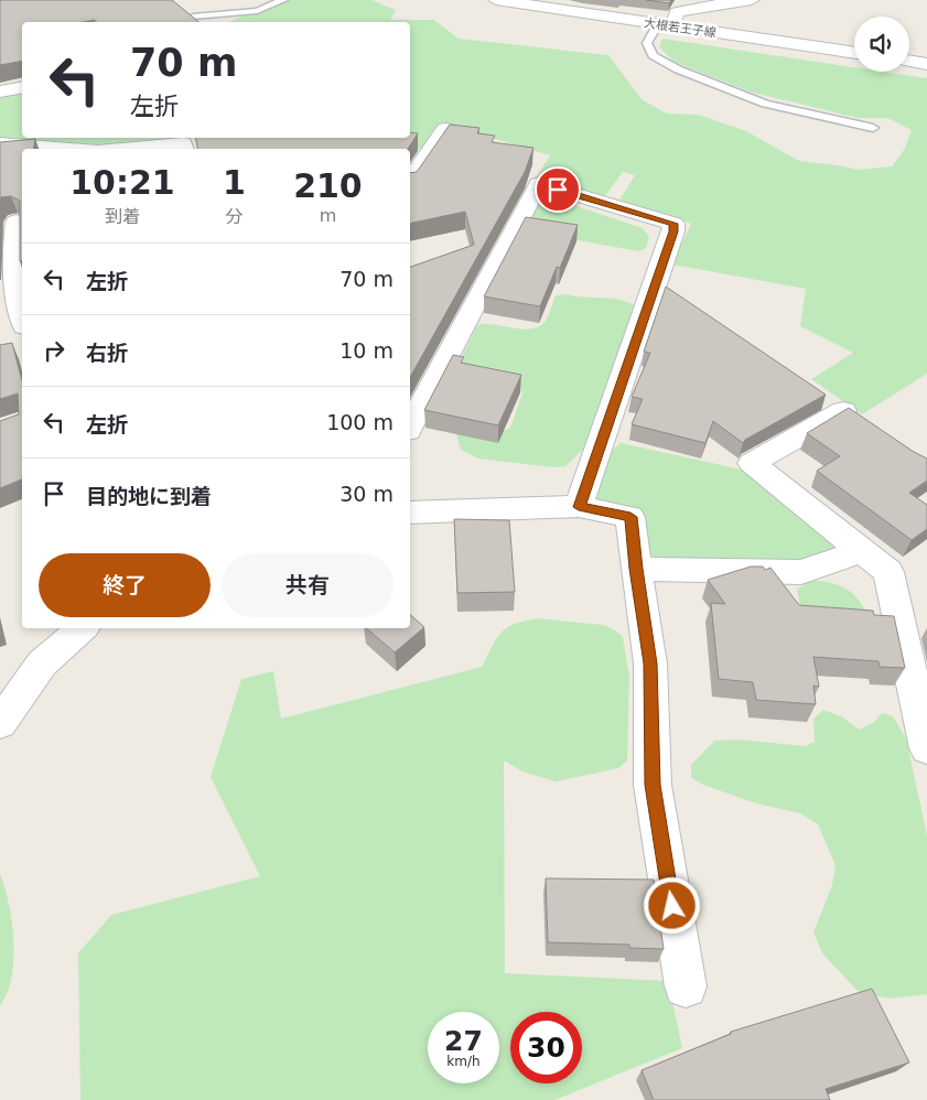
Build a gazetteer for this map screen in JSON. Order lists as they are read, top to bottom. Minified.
{"streets":{"street":["大根若王子線"]},"page":{"turn":["70 m","左折"],"eta":["10:21","到着","1","分","210","m"],"list":[{"name":"左折","value":"70 m"},{"name":"右折","value":"10 m"},{"name":"左折","value":"100 m"},{"name":"目的地に到着","value":"30 m"}],"buttons":["終了","共有"],"speed":"27 km/h","limit":"30"}}
